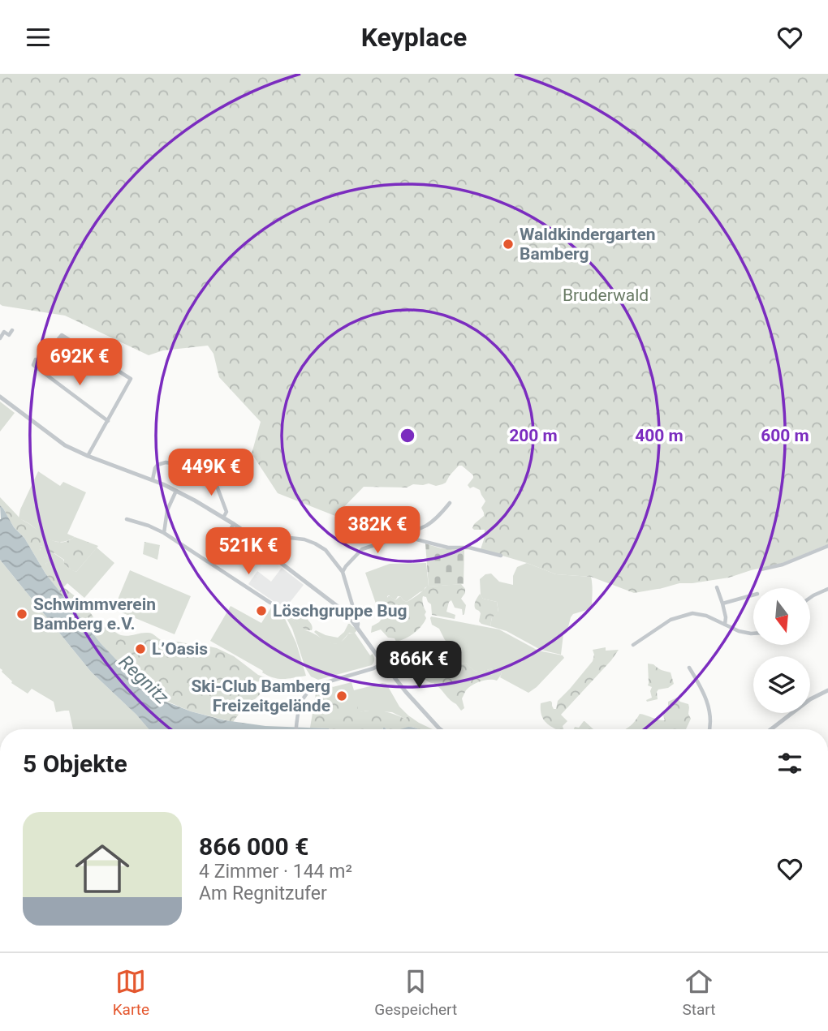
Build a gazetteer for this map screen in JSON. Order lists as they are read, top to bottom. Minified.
{"water":["Regnitz"],"parks":["Bruderwald"],"places":["Waldkindergarten Bamberg","Löschgruppe Bug","Schwimmverein Bamberg e.V.","L’Oasis","Ski-Club Bamberg Freizeitgelände"],"north":"bottom","page":{"header":"Keyplace","price":["692K €","449K €","382K €","521K €","866K €"],"heading":"5 Objekte","list":[{"name":"866 000 €","note":"4 Zimmer · 144 m² · Am Regnitzufer"}],"tabs":["Karte","Gespeichert","Start"]},"rings":["200 m","400 m","600 m"]}
